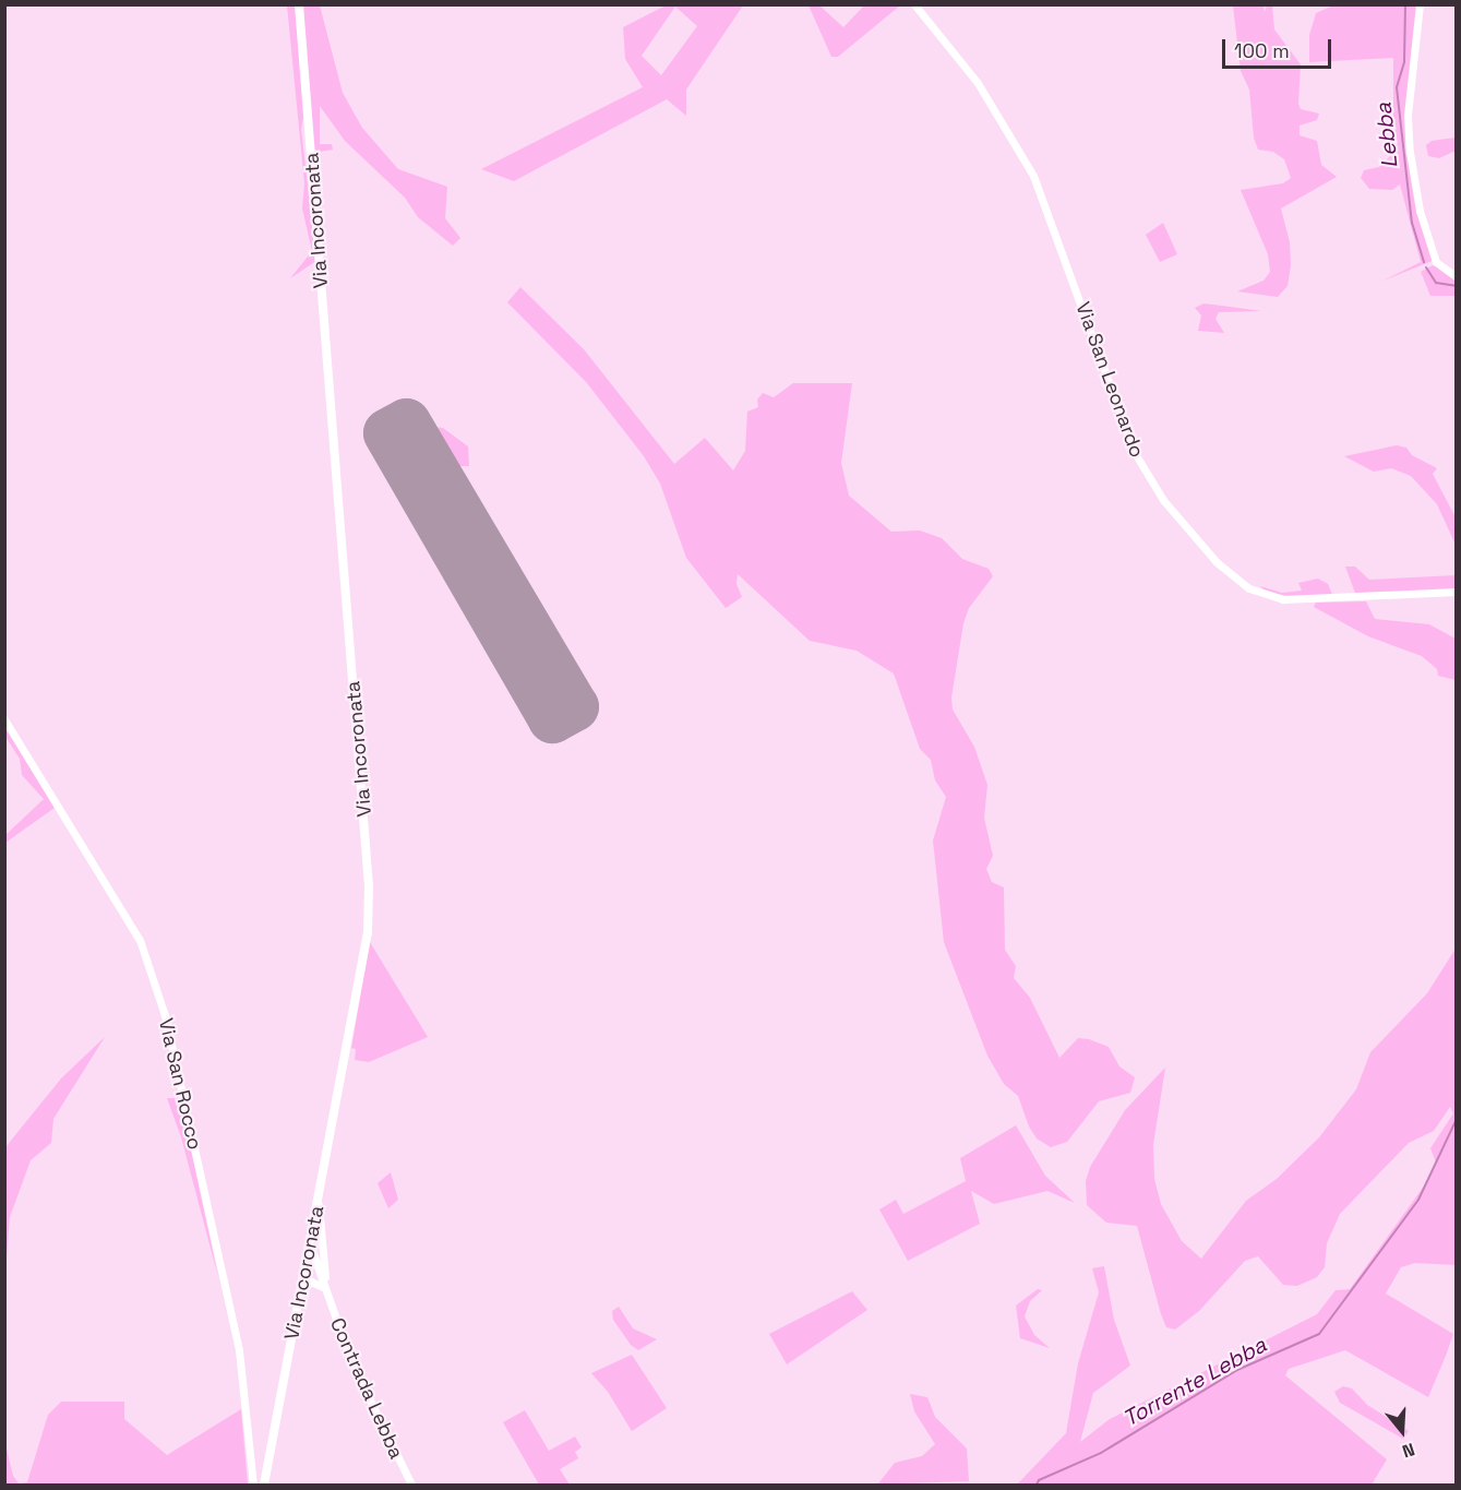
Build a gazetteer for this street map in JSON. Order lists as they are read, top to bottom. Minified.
{"streets":{"main road":["Via Incoronata"],"street":["Via San Leonardo","Via San Rocco","Contrada Lebba"]},"water":["Lebba","Torrente Lebba"],"scale_bar":"100 m","north":"bottom"}
